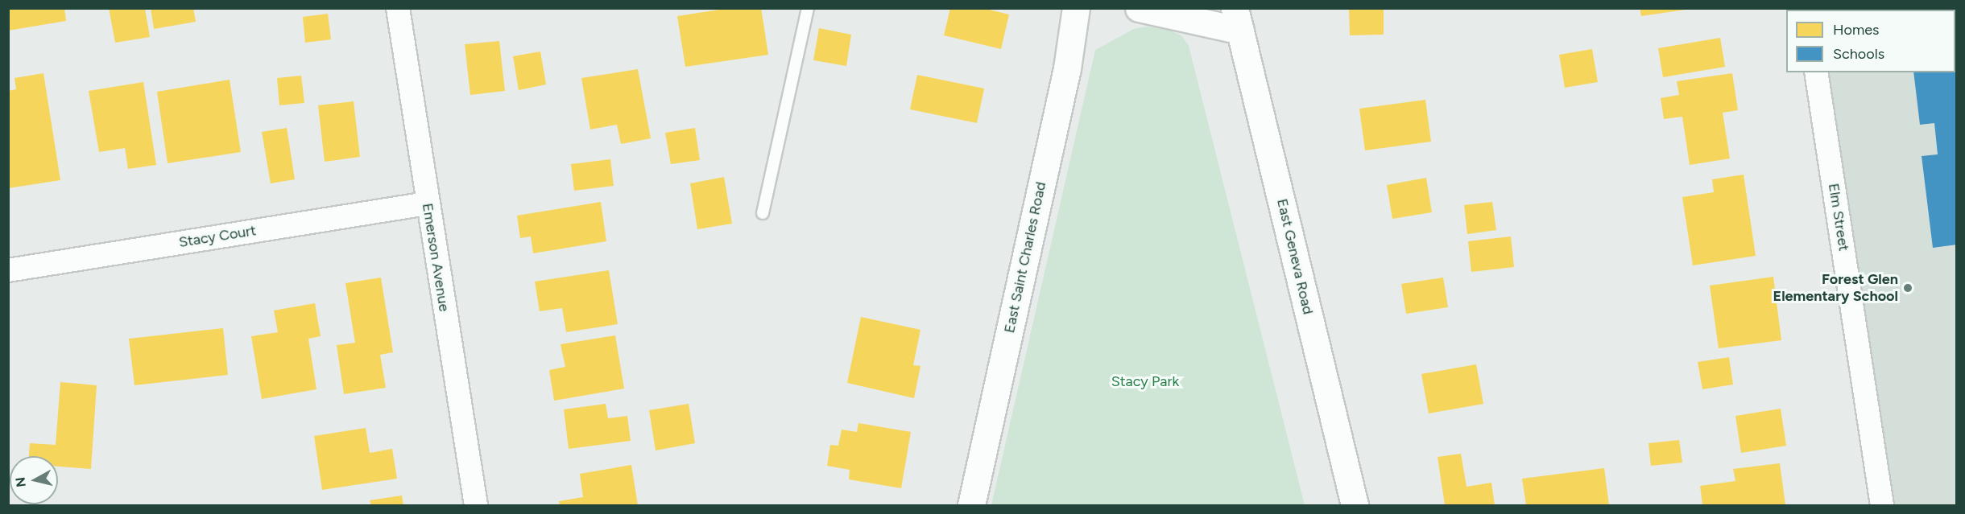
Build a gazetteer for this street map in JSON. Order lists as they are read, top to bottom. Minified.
{"streets":{"street":["Elm Street","Stacy Court","East Geneva Road","Emerson Avenue","East Saint Charles Road"]},"crossings":[["Stacy Court","Emerson Avenue"]],"parks":["Stacy Park"],"places":["Forest Glen Elementary School"],"legend":["Homes","Schools"],"north":"left"}
